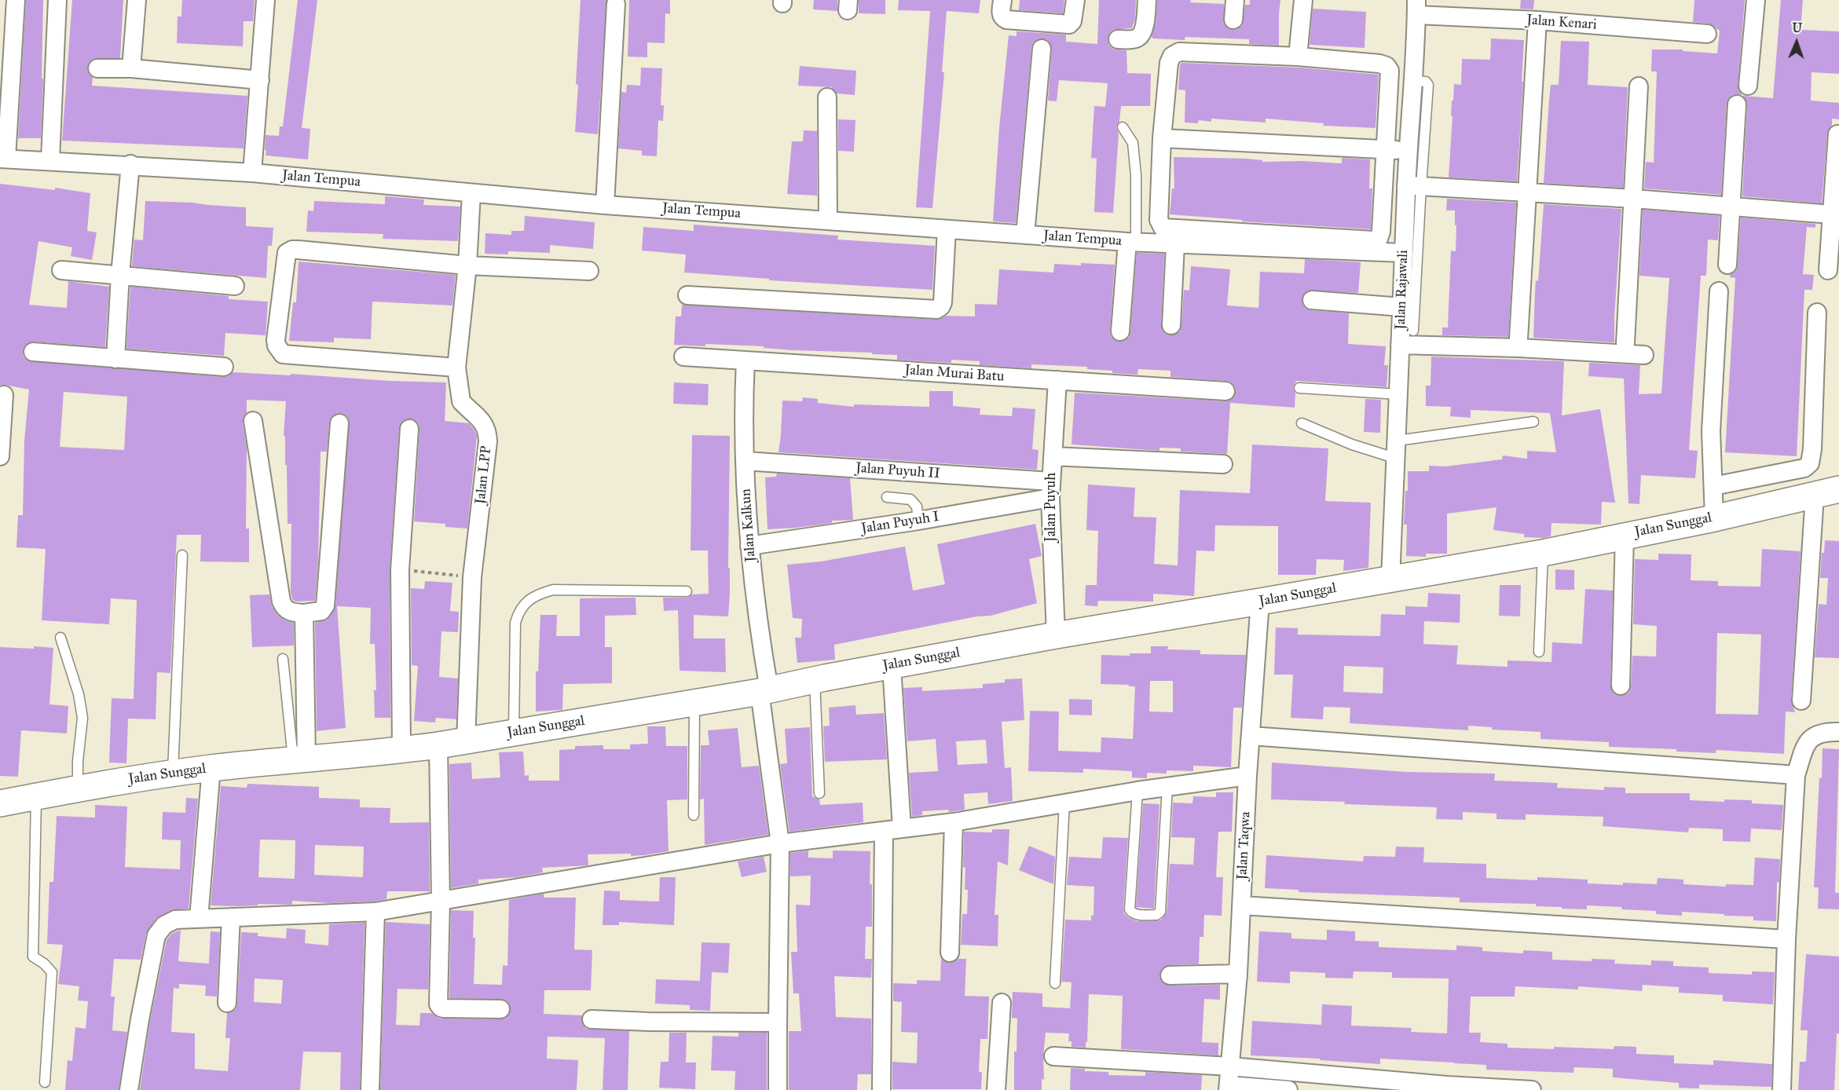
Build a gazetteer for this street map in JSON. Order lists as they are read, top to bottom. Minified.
{"streets":{"main road":["Jalan Sunggal"],"street":["Jalan Kenari","Jalan Tempua","Jalan Rajawali","Jalan Murai Batu","Jalan Puyuh II","Jalan LPP","Jalan Puyuh","Jalan Puyuh I","Jalan Kalkun","Jalan Taqwa"]},"crossings":[["Jalan Kenari","Jalan Rajawali"],["Jalan Tempua","Jalan Rajawali"],["Jalan Tempua","Jalan LPP"],["Jalan Rajawali","Jalan Sunggal"],["Jalan Murai Batu","Jalan Puyuh"],["Jalan Murai Batu","Jalan Kalkun"],["Jalan Puyuh II","Jalan Puyuh"],["Jalan Puyuh II","Jalan Puyuh I"],["Jalan Puyuh II","Jalan Kalkun"],["Jalan LPP","Jalan Sunggal"],["Jalan Puyuh","Jalan Puyuh I"],["Jalan Puyuh","Jalan Sunggal"],["Jalan Puyuh I","Jalan Kalkun"],["Jalan Kalkun","Jalan Sunggal"],["Jalan Sunggal","Jalan Taqwa"]],"north":"top"}
